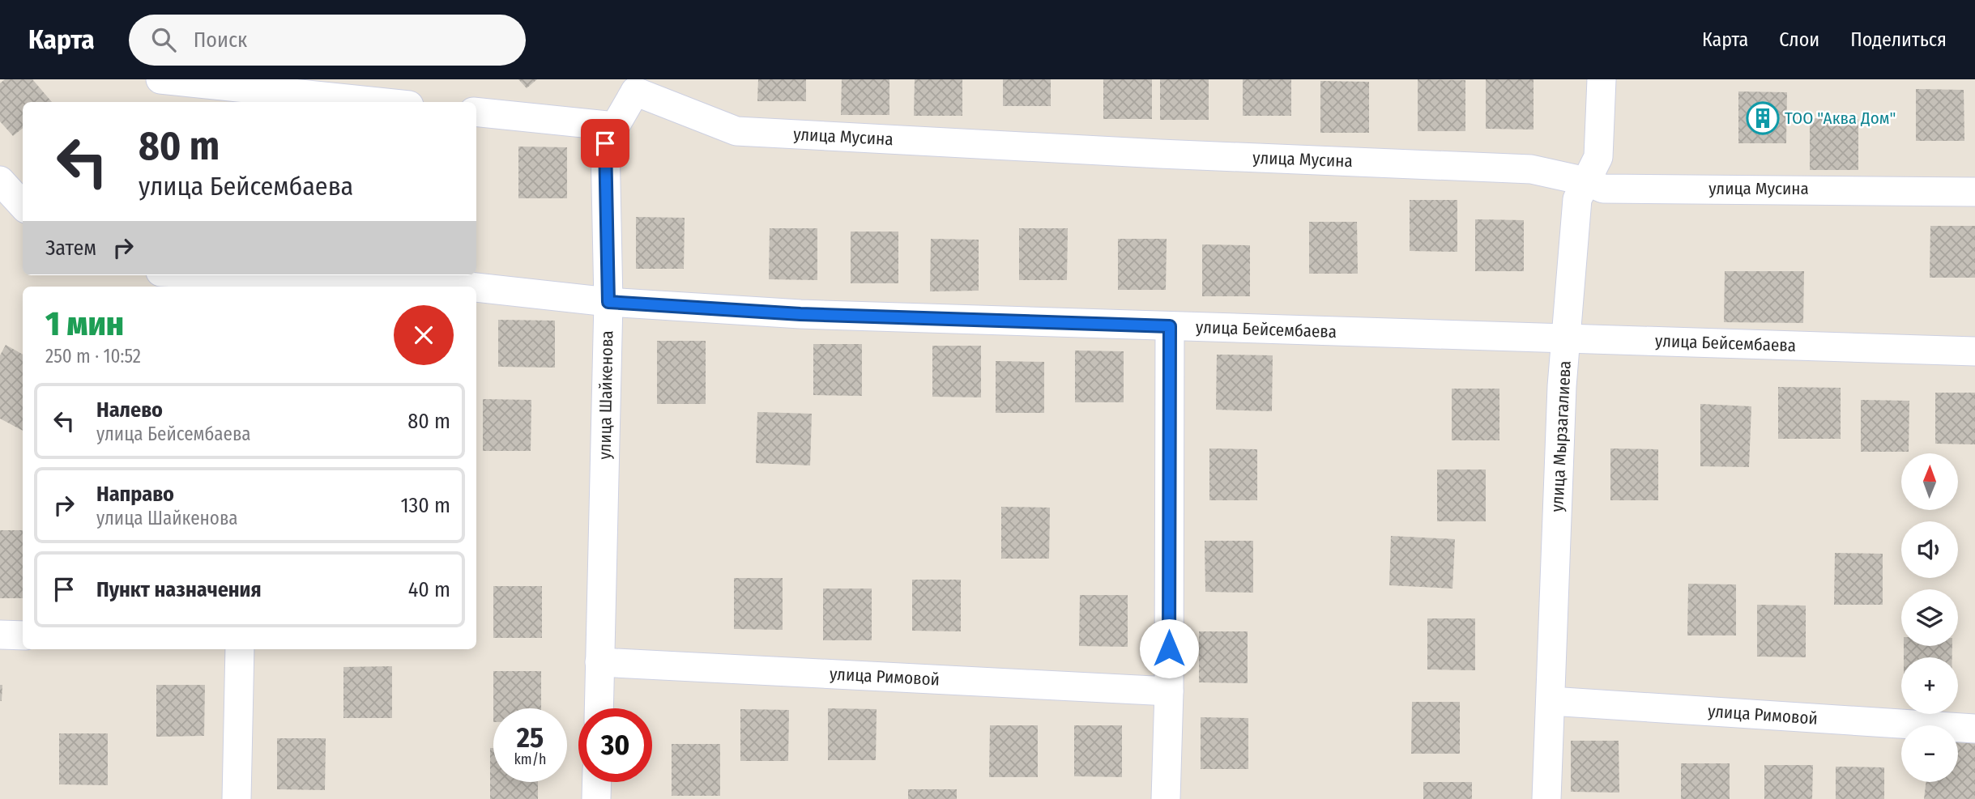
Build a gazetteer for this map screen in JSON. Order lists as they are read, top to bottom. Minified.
{"streets":{"street":["улица Мусина","улица Бейсембаева","улица Шайкенова","улица Мырзагалиева","улица Римовой"]},"crossings":[["улица Мусина","улица Шайкенова"],["улица Мусина","улица Мырзагалиева"],["улица Бейсембаева","улица Шайкенова"],["улица Бейсембаева","улица Мырзагалиева"],["улица Шайкенова","улица Римовой"],["улица Мырзагалиева","улица Римовой"]],"places":{"building":["ТОО \"Аква Дом\""]},"north":"top","page":{"header":"Карта","search":"Поиск","nav":["Карта","Слои","Поделиться"],"turn":["80 m","улица Бейсембаева"],"then":"Затем","heading":["1 мин","250 m · 10:52"],"list":[{"name":"Налево","note":"улица Бейсембаева","value":"80 m"},{"name":"Направо","note":"улица Шайкенова","value":"130 m"},{"name":"Пункт назначения","value":"40 m"}],"map_buttons":["+","−"],"speed":"25 km/h","limit":"30"}}
